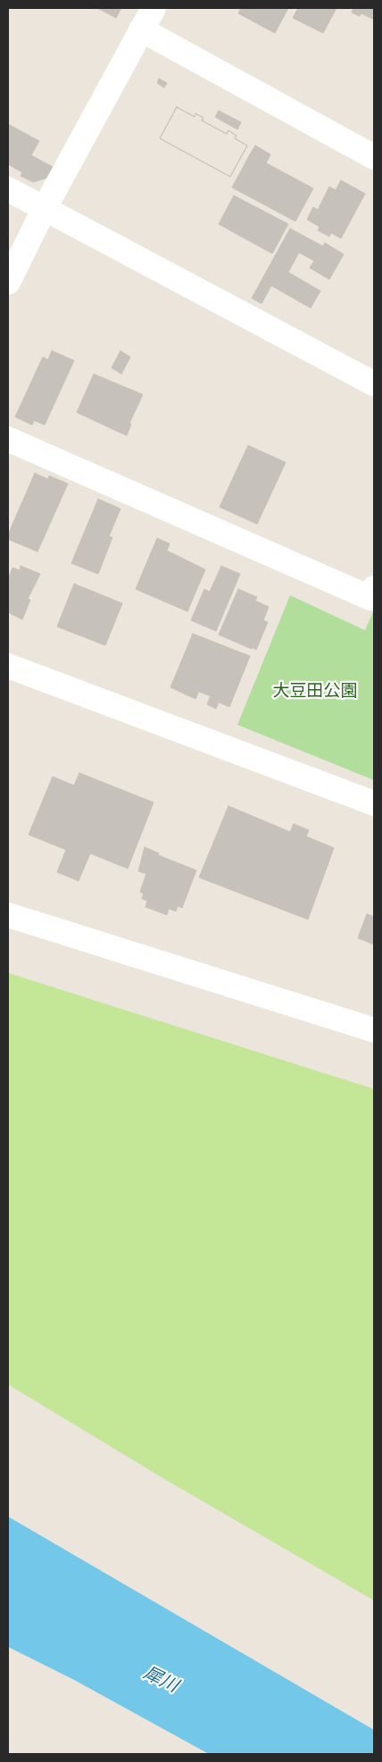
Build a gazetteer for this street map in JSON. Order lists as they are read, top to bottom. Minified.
{"water":["犀川"],"parks":["大豆田公園"]}
